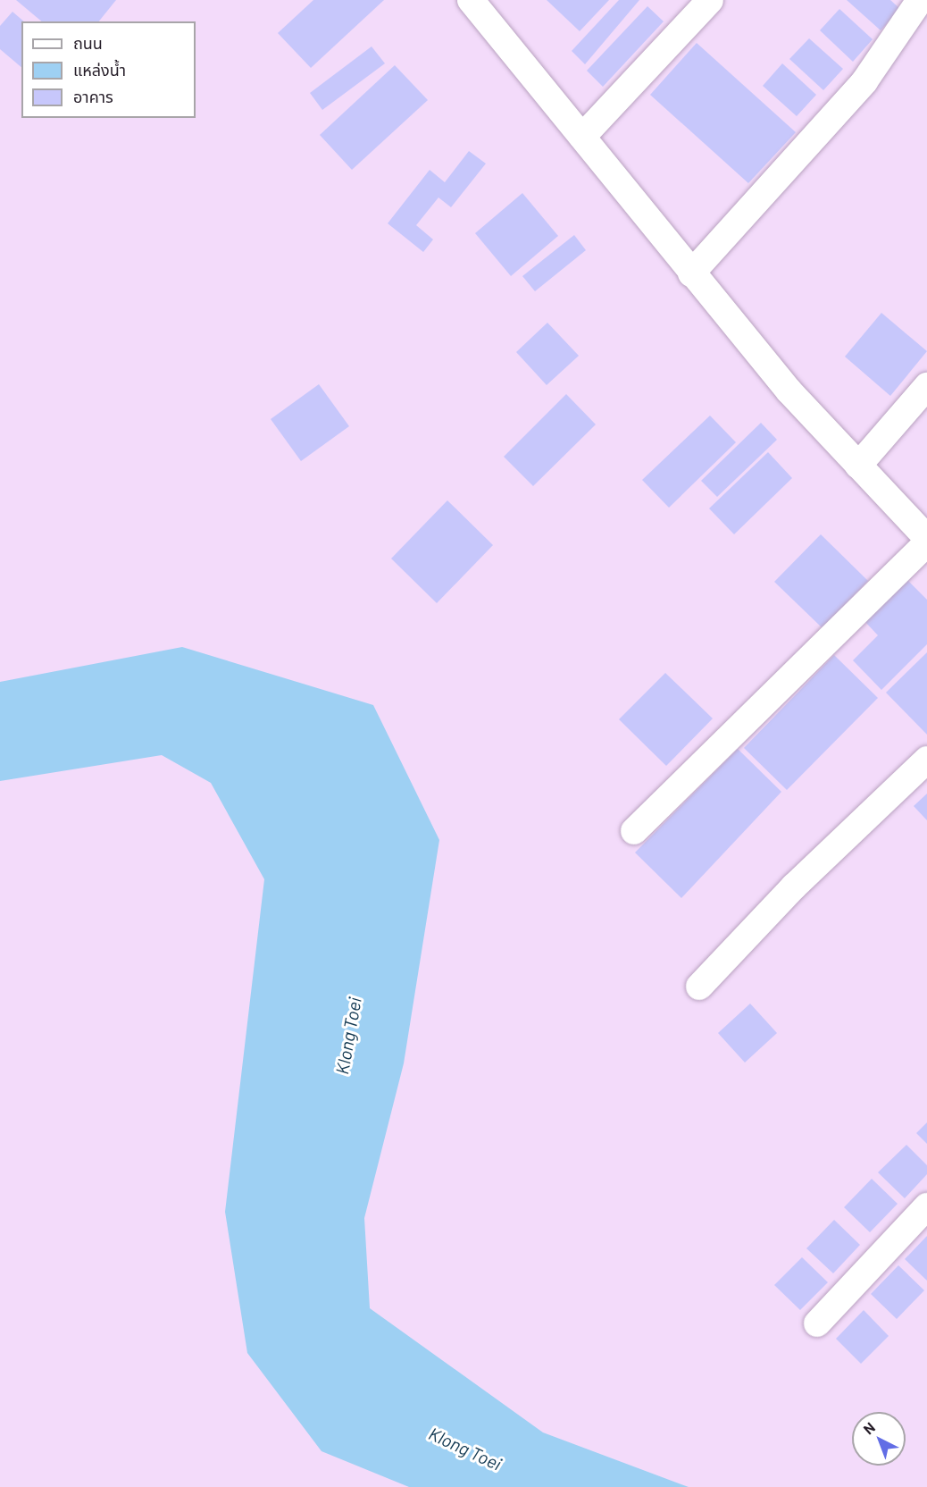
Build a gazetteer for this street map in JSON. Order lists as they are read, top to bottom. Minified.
{"water":["Klong Toei"],"legend":["ถนน","แหล่งน้ำ","อาคาร"],"north":"top left"}
